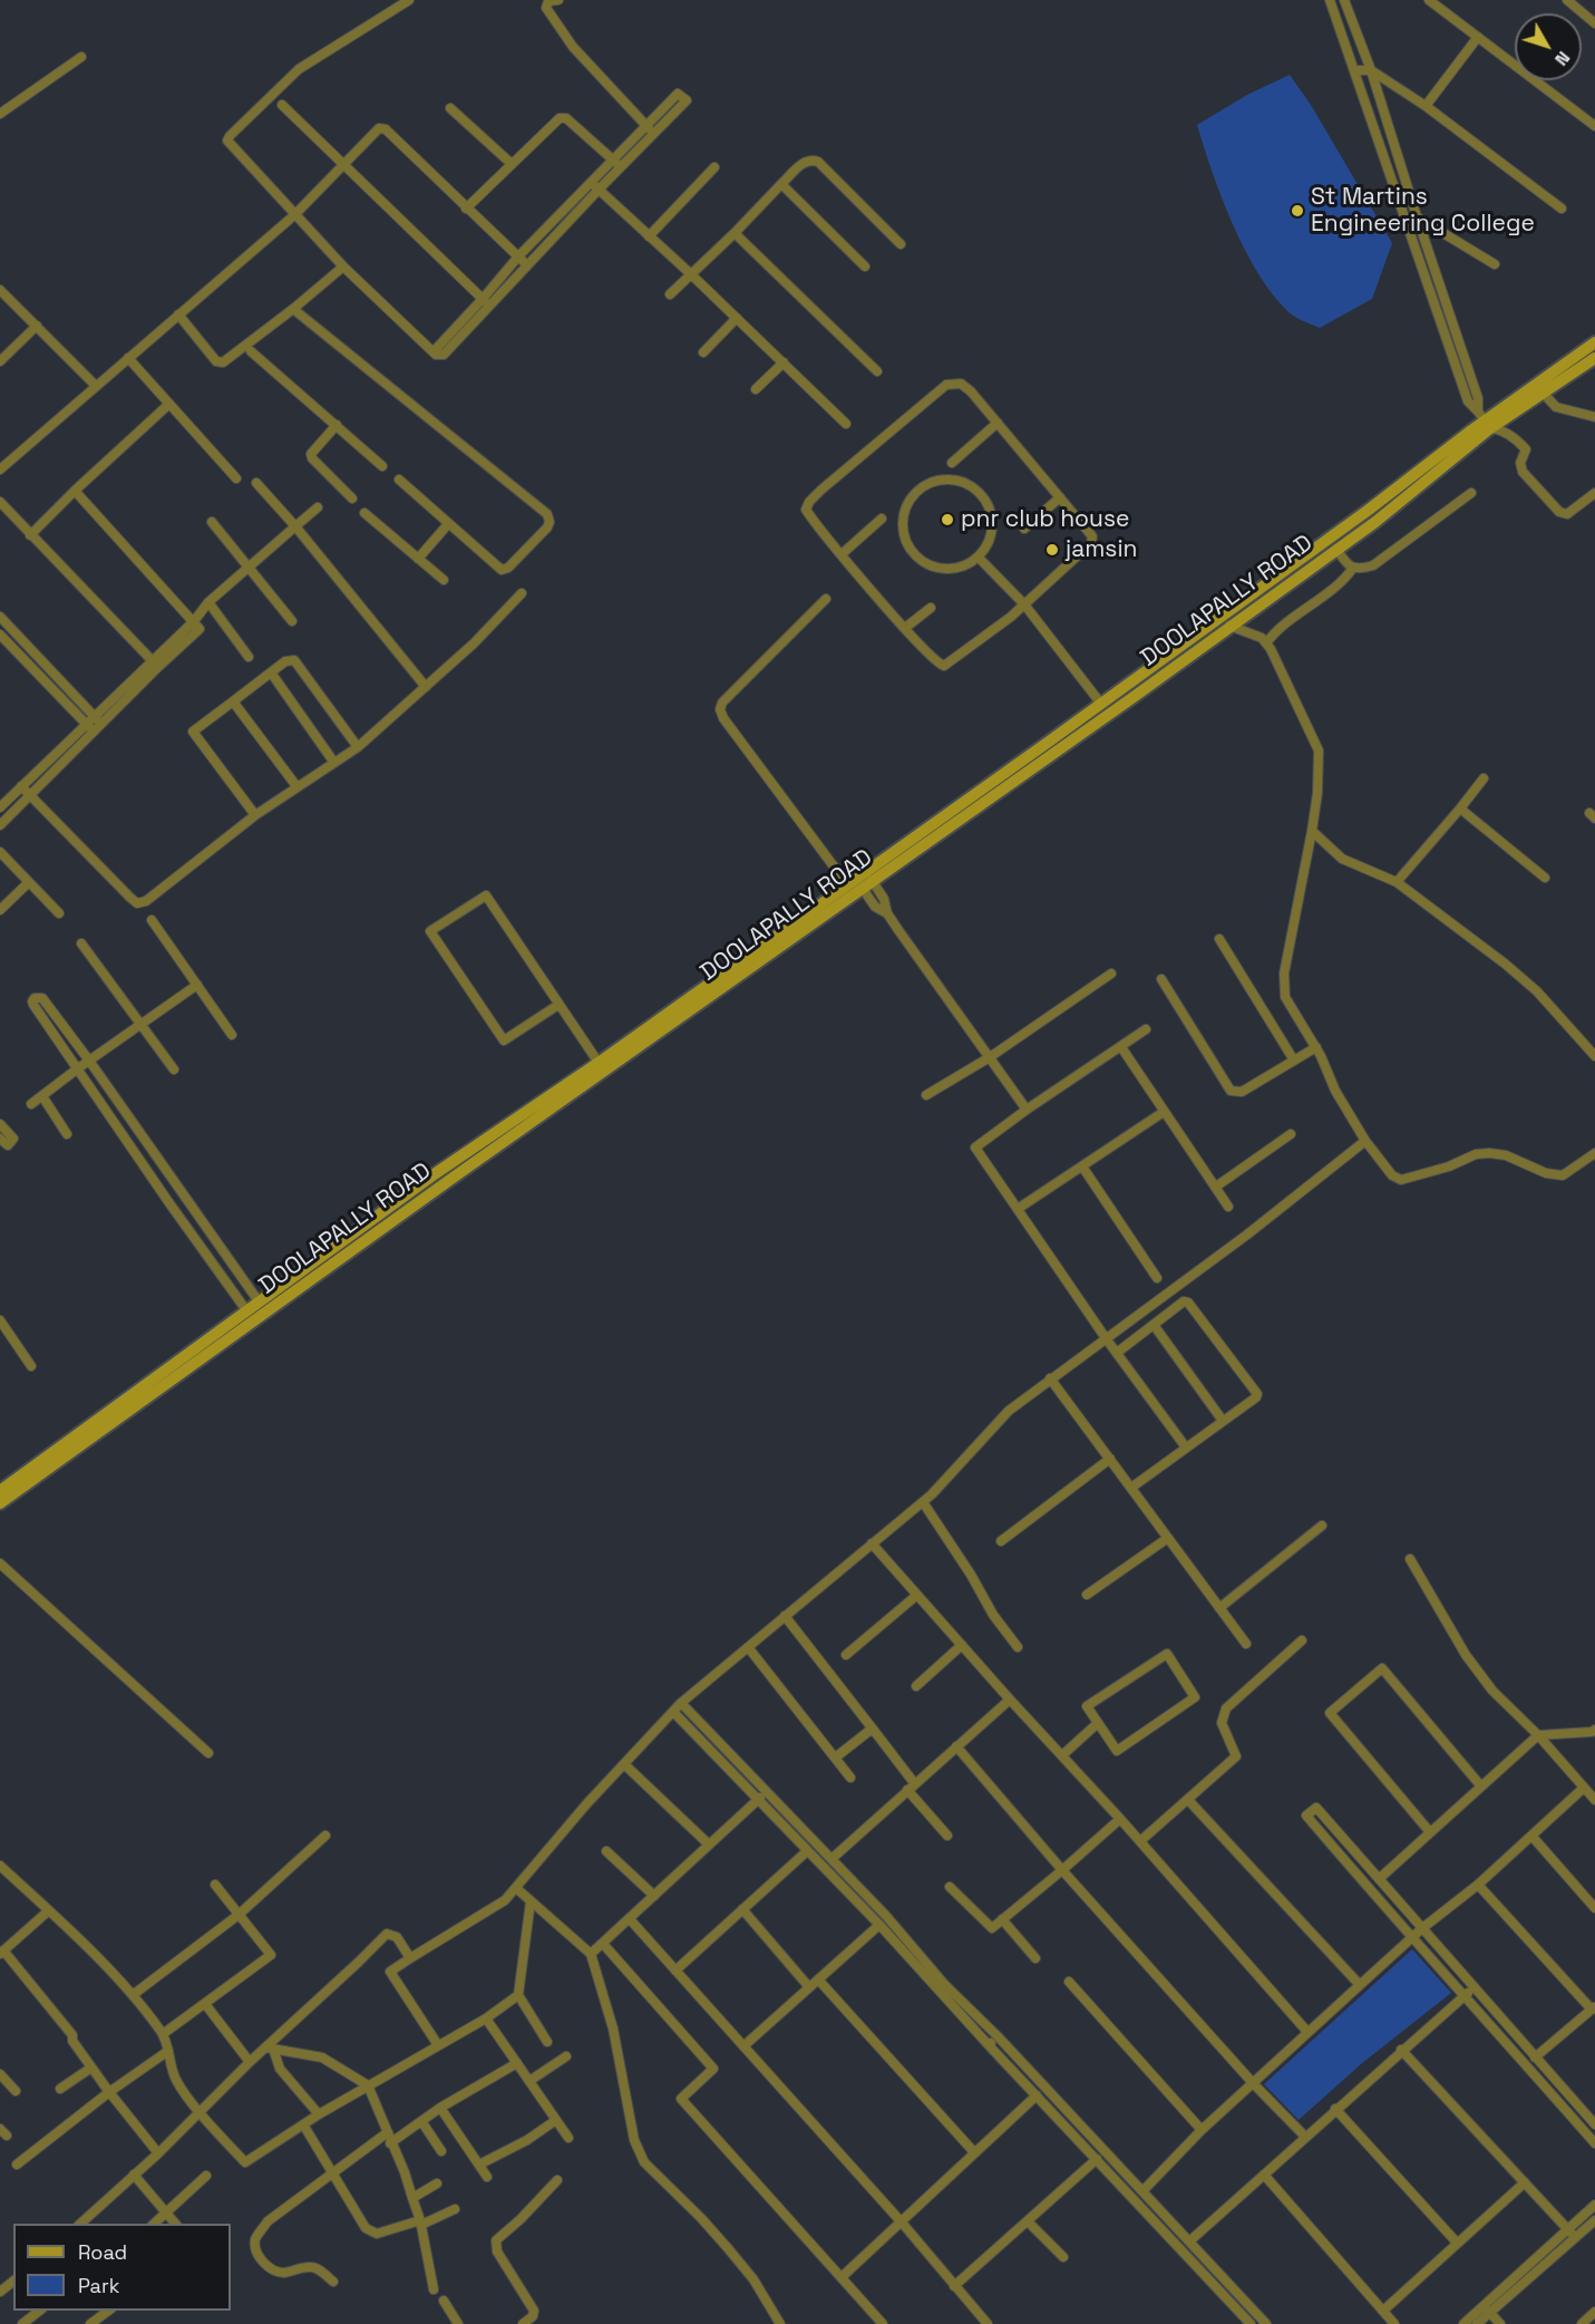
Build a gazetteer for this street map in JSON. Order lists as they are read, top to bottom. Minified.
{"streets":{"main road":["DOOLAPALLY ROAD"]},"places":["St Martins Engineering College","pnr club house","jamsin"],"legend":["Road","Park"],"north":"bottom right"}
